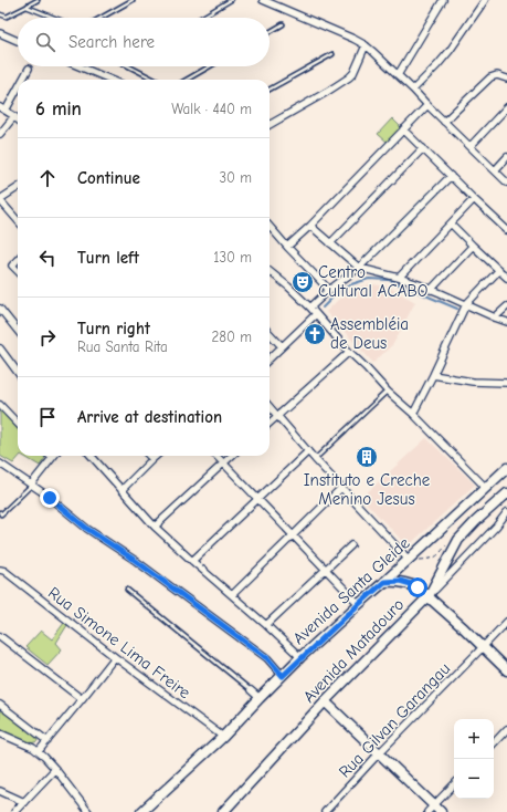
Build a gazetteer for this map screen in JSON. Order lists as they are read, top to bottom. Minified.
{"streets":{"main road":["Avenida Santa Gleide","Avenida Matadouro"],"street":["Rua Simone Lima Freire","Rua Gilvan Garangau"]},"crossings":[["Avenida Santa Gleide","Rua Simone Lima Freire"]],"places":{"theatre":["Centro Cultural ACABO"],"church":["Assembléia de Deus"],"building":["Instituto e Creche Menino Jesus"]},"page":{"search":"Search here","heading":["6 min","Walk · 440 m"],"list":[["Continue","30 m"],["Turn left","130 m"],["Turn right","Rua Santa Rita","280 m"],"Arrive at destination"],"map_buttons":["+","−"]}}
